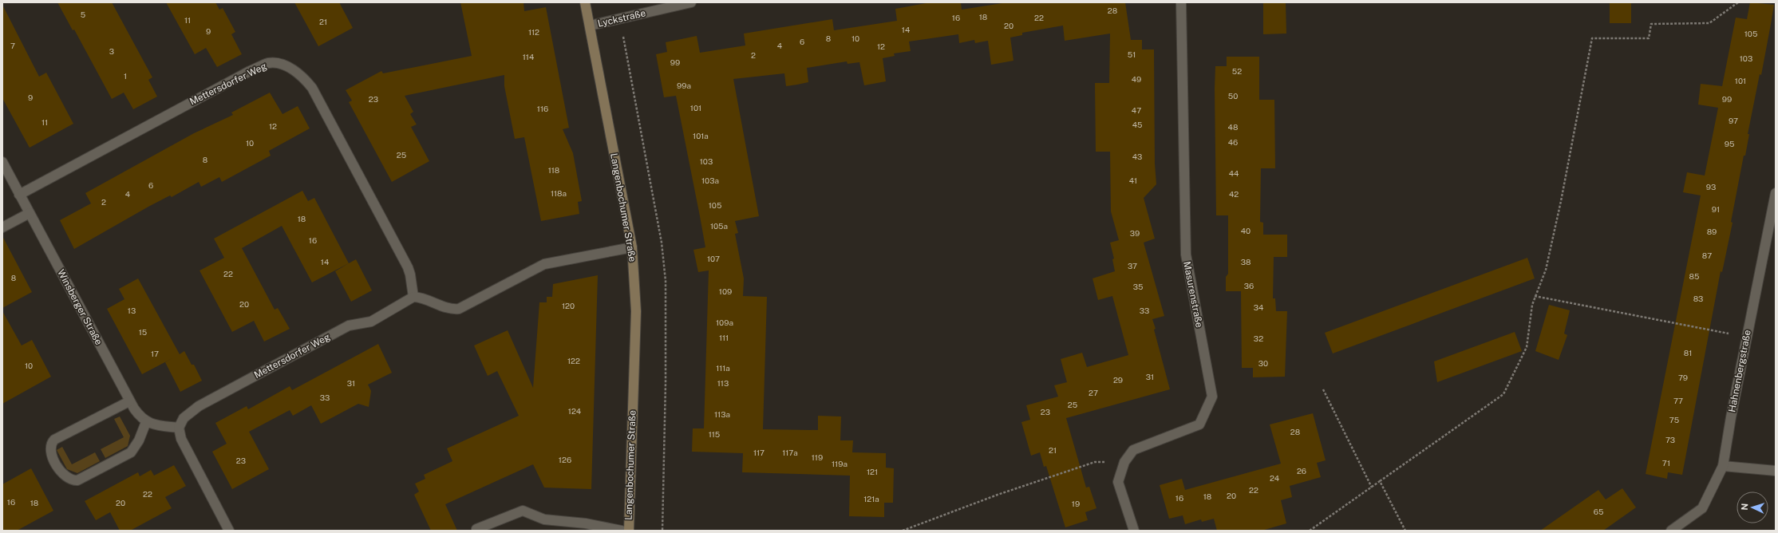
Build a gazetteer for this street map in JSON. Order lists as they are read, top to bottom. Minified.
{"streets":{"street":["Lyckstraße","Mettersdorfer Weg","Langenbochumer Straße","Masurenstraße","Winsberger Straße","Hahnenbergstraße"]},"crossings":[["Lyckstraße","Langenbochumer Straße"],["Mettersdorfer Weg","Winsberger Straße"]],"house_numbers":["28","5","18","16","22","11","21","20","14","9","112","105","8","10","6","7","4","12","3","51","2","114","103","99","52","1","49","101","99a","50","9","23","99","101","116","47","97","11","45","12","48","101a","46","10","95","25","43","8","103","118","44","103a","41","6","93","118a","4","42","2","105","91","18","105a","40","89","39","16","87","107","14","38","37","22","85","8","36","35","109","83","20","120","34","13","33","109a","15","111","32","81","17","122","30","10","111a","31","79","29","31","113","27","33","77","25","124","23","113a","75","28","115","73","21","117","117a","119","126","23","71","119a","26","121","24","22","22","20","18","16","121a","16","18","20","19","65"],"north":"left"}
